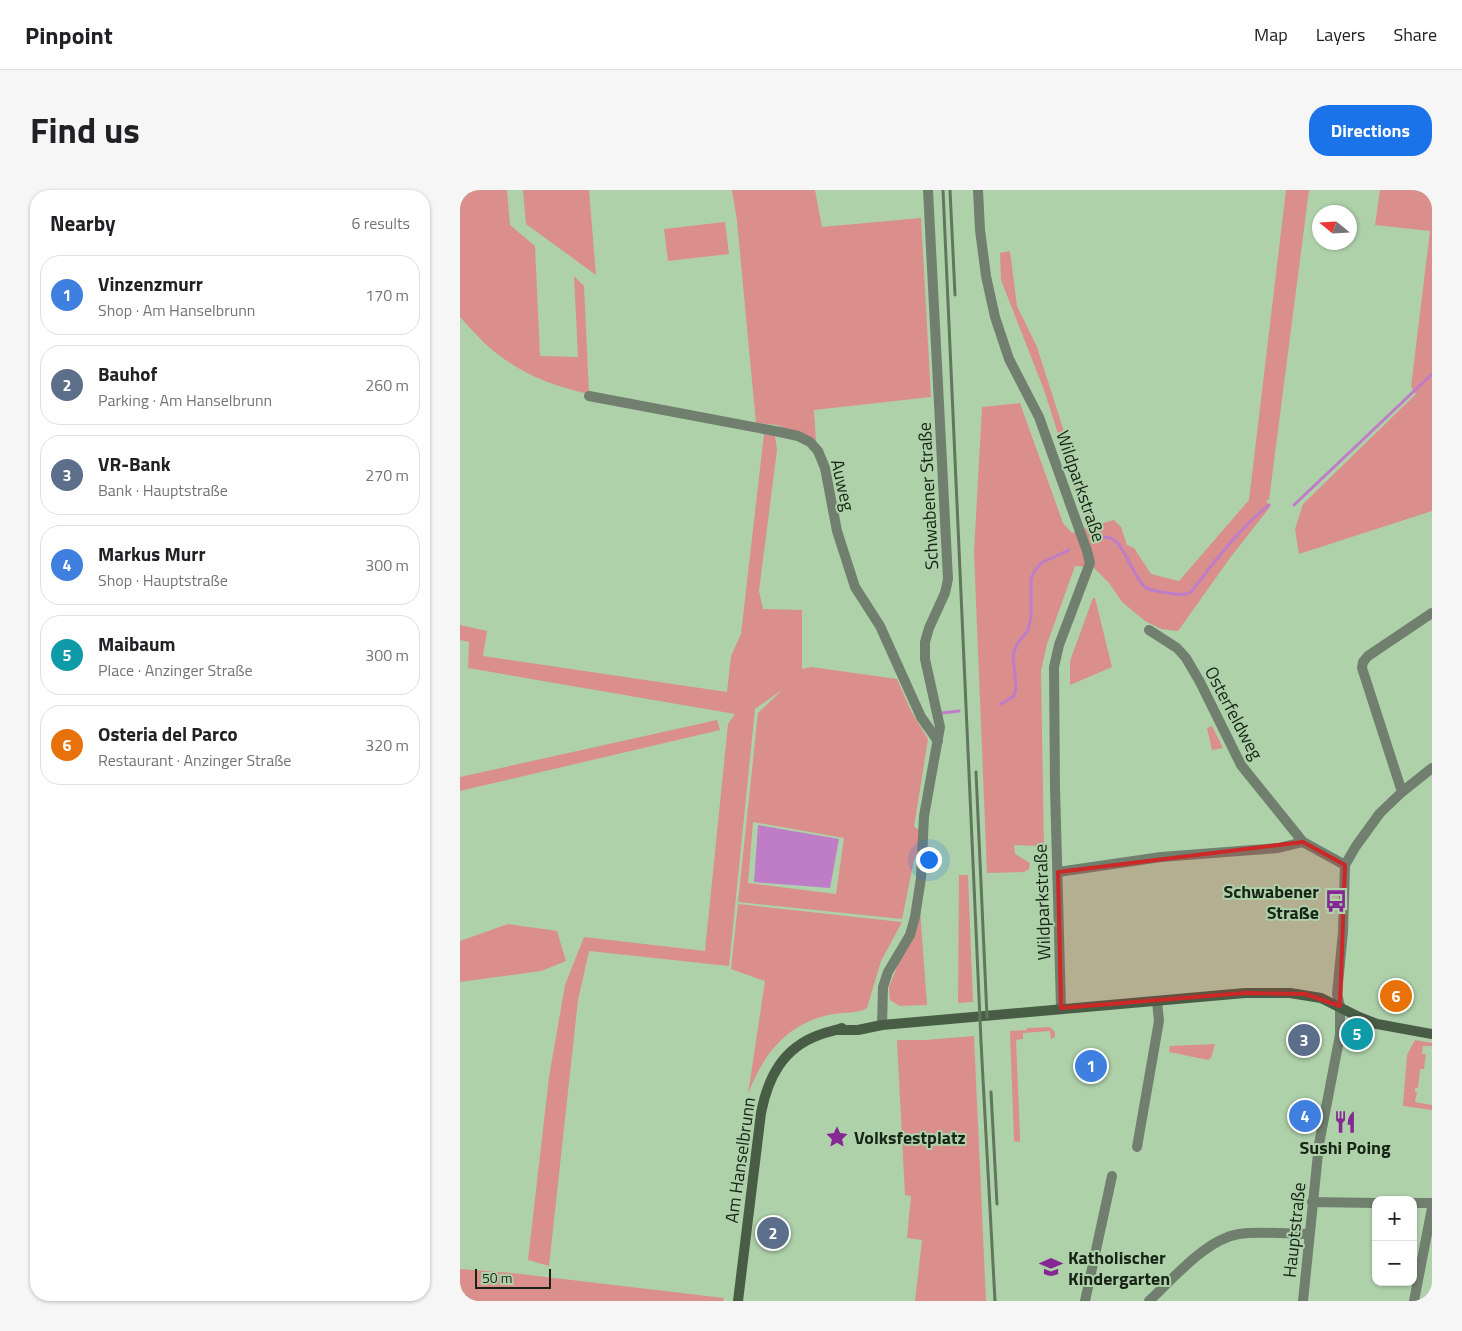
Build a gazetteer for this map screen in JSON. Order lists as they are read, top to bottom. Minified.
{"streets":{"street":["Auweg","Wildparkstraße","Schwabener Straße","Osterfeldweg","Am Hanselbrunn","Hauptstraße"]},"crossings":[["Auweg","Schwabener Straße"],["Wildparkstraße","Am Hanselbrunn"],["Schwabener Straße","Am Hanselbrunn"],["Am Hanselbrunn","Hauptstraße"]],"places":{"bus stop":["Schwabener Straße"],"restaurant":["Sushi Poing"],"place":["Volksfestplatz"],"school or university":["Katholischer Kindergarten"]},"scale_bar":"50 m","north":"left","page":{"header":"Pinpoint","nav":["Map","Layers","Share"],"title":"Find us","buttons":"Directions","heading":["Nearby","6 results"],"list":[{"mark":"1","name":"Vinzenzmurr","note":"Shop · Am Hanselbrunn","value":"170 m"},{"mark":"2","name":"Bauhof","note":"Parking · Am Hanselbrunn","value":"260 m"},{"mark":"3","name":"VR-Bank","note":"Bank · Hauptstraße","value":"270 m"},{"mark":"4","name":"Markus Murr","note":"Shop · Hauptstraße","value":"300 m"},{"mark":"5","name":"Maibaum","note":"Place · Anzinger Straße","value":"300 m"},{"mark":"6","name":"Osteria del Parco","note":"Restaurant · Anzinger Straße","value":"320 m"}],"pins":["6","5","3","1","4","2"],"map_buttons":["+","−"],"scale":"50 m"}}
